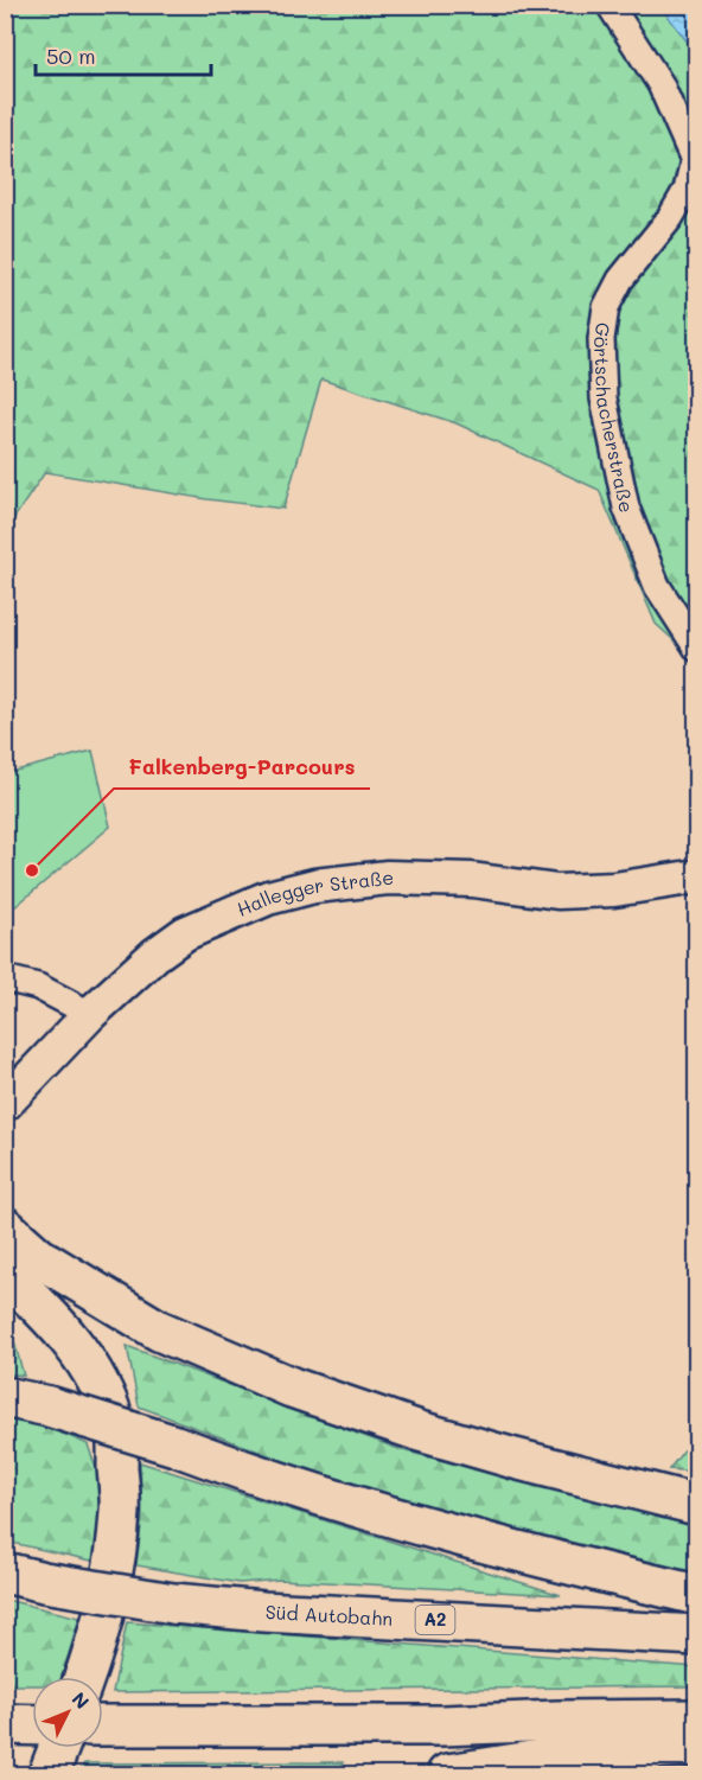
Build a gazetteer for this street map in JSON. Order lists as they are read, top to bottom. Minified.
{"streets":{"highway":["Süd Autobahn","A2"],"main road":["Hallegger Straße"],"street":["Görtschacherstraße"]},"places":["Falkenberg-Parcours"],"scale_bar":"50 m","north":"top right"}
